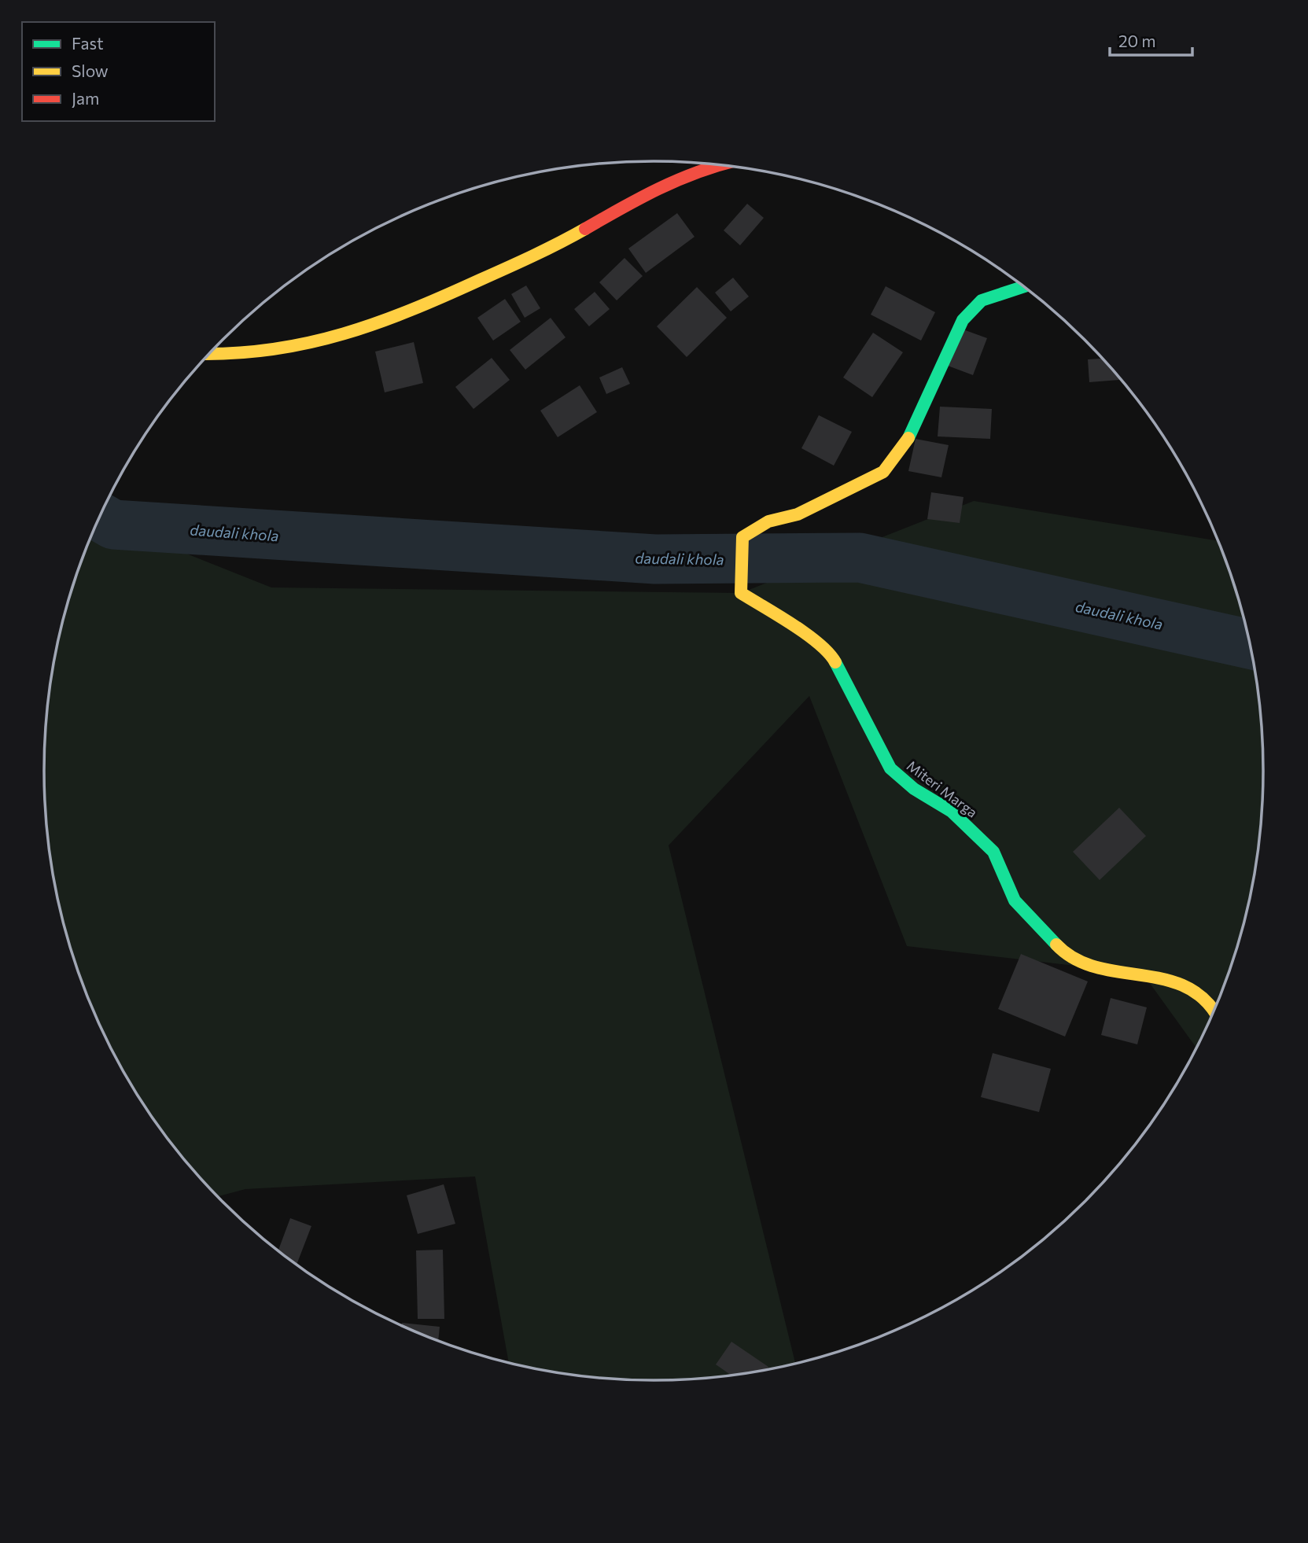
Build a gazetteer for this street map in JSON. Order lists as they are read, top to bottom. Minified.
{"streets":{"street":["Miteri Marga"]},"water":["daudali khola"],"legend":["Fast","Slow","Jam"],"scale_bar":"20 m"}
